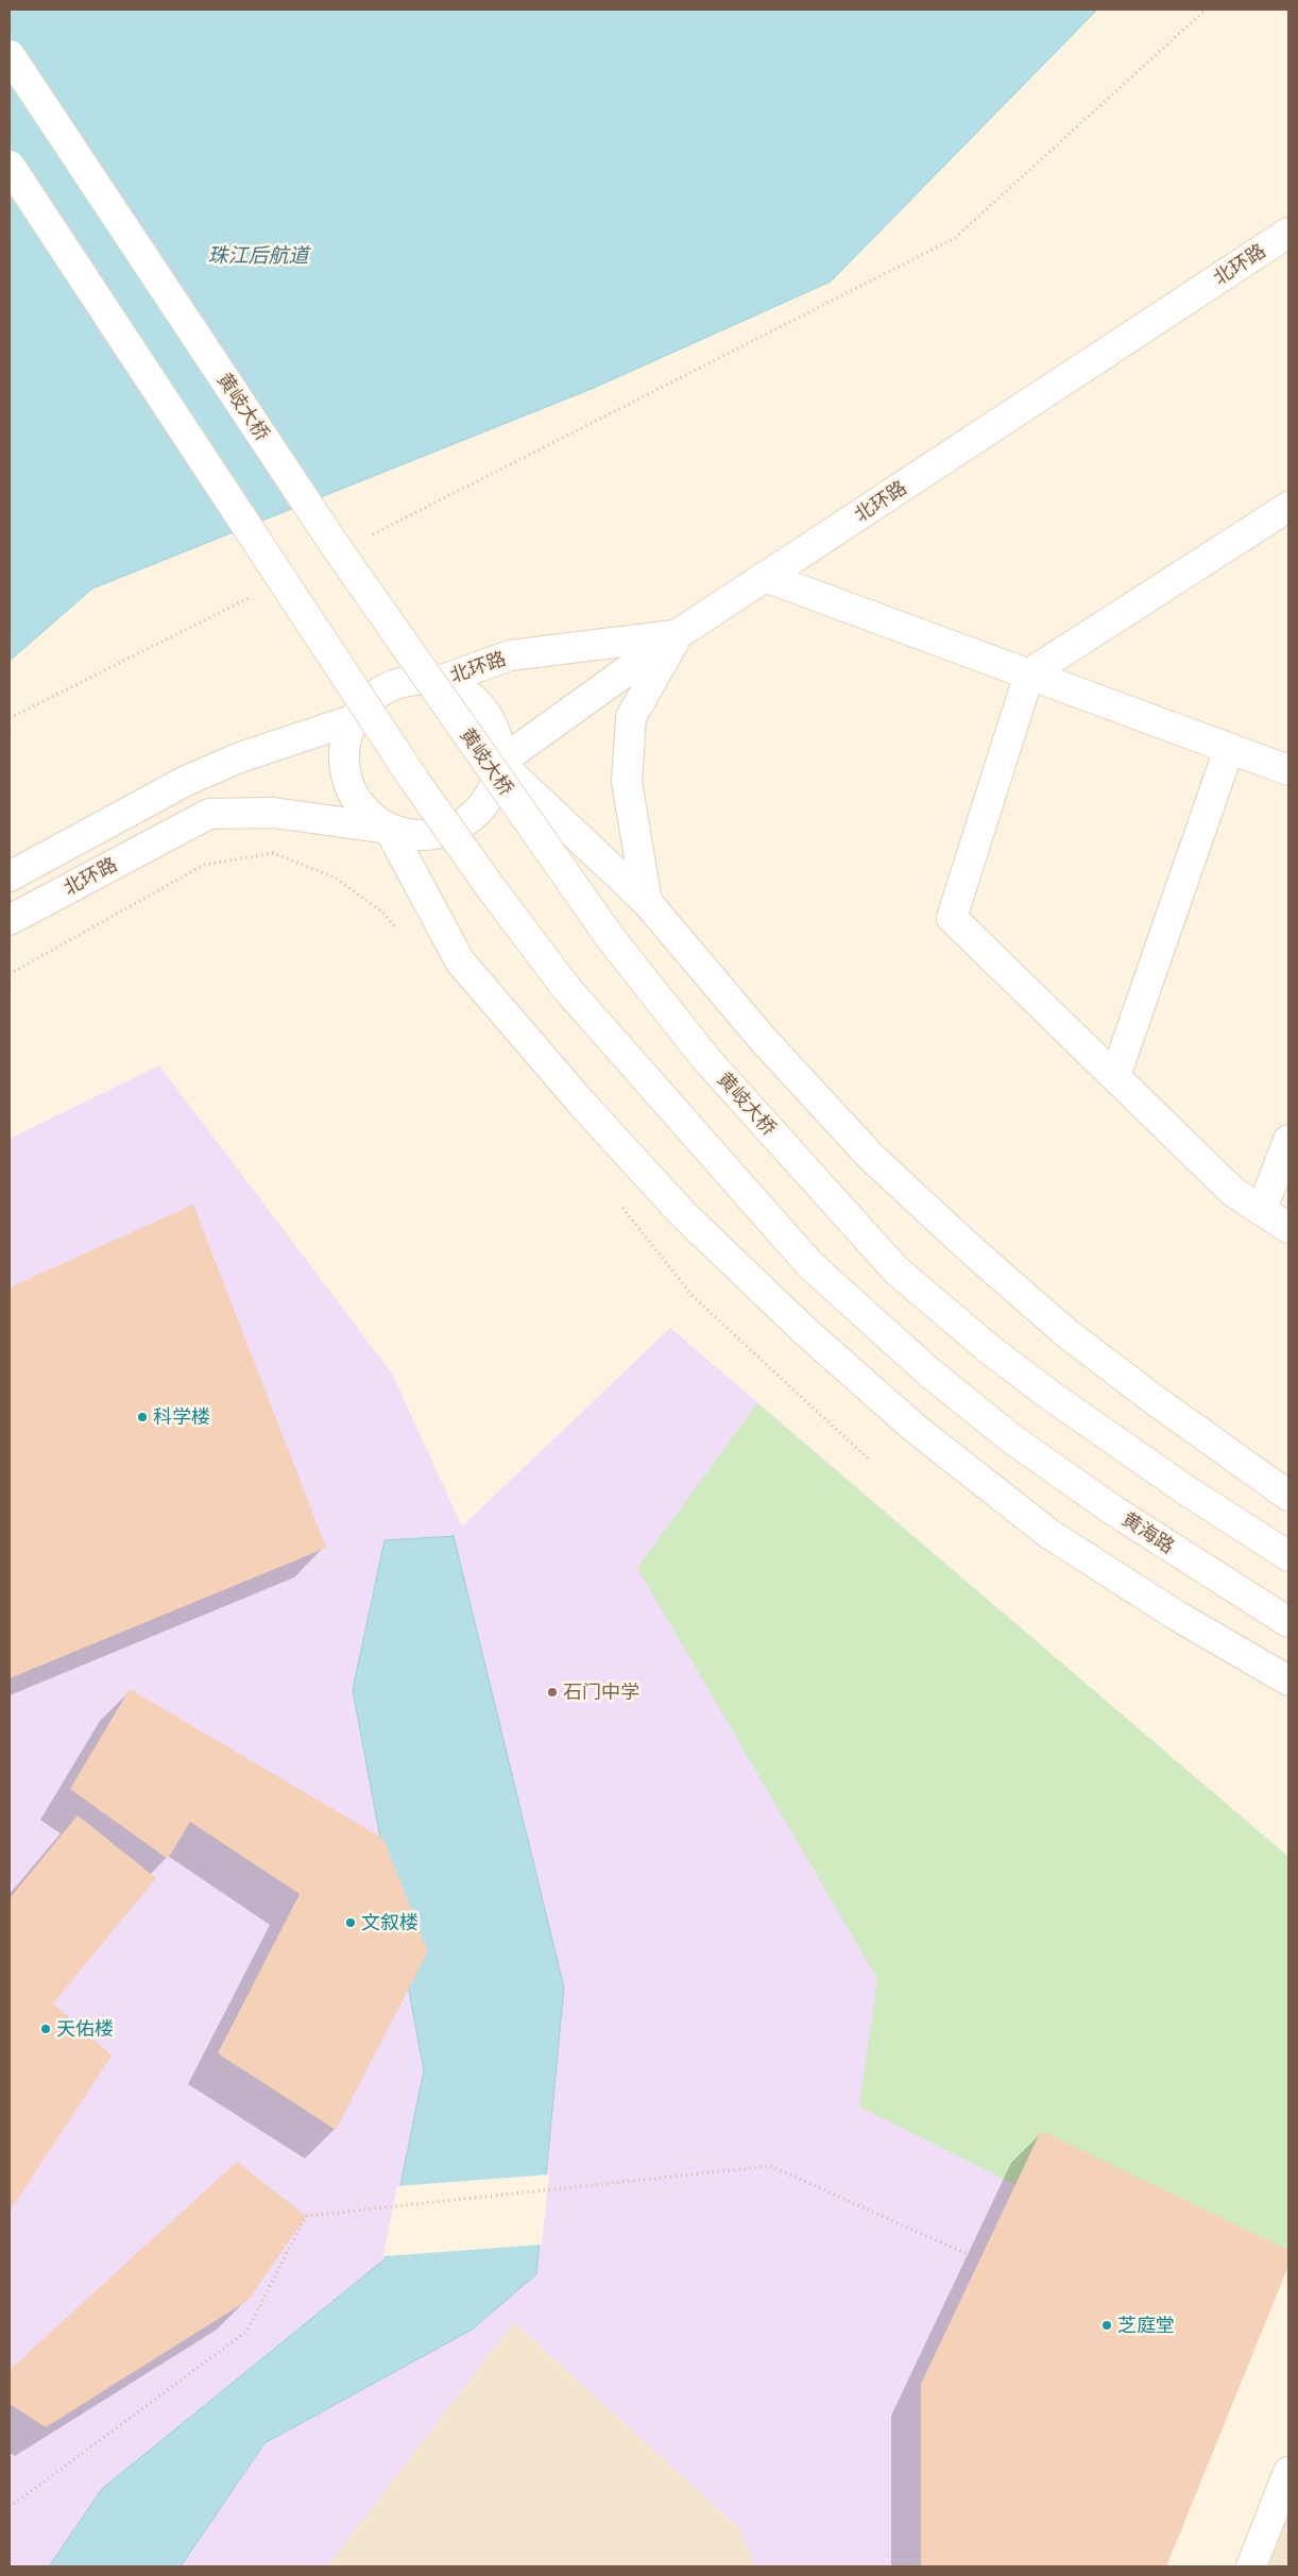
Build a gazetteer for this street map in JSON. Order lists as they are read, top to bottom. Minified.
{"streets":{"street":["北环路","黄岐大桥","黄海路"]},"water":["珠江后航道"],"places":["科学楼","石门中学","文叙楼","天佑楼","芝庭堂"]}
